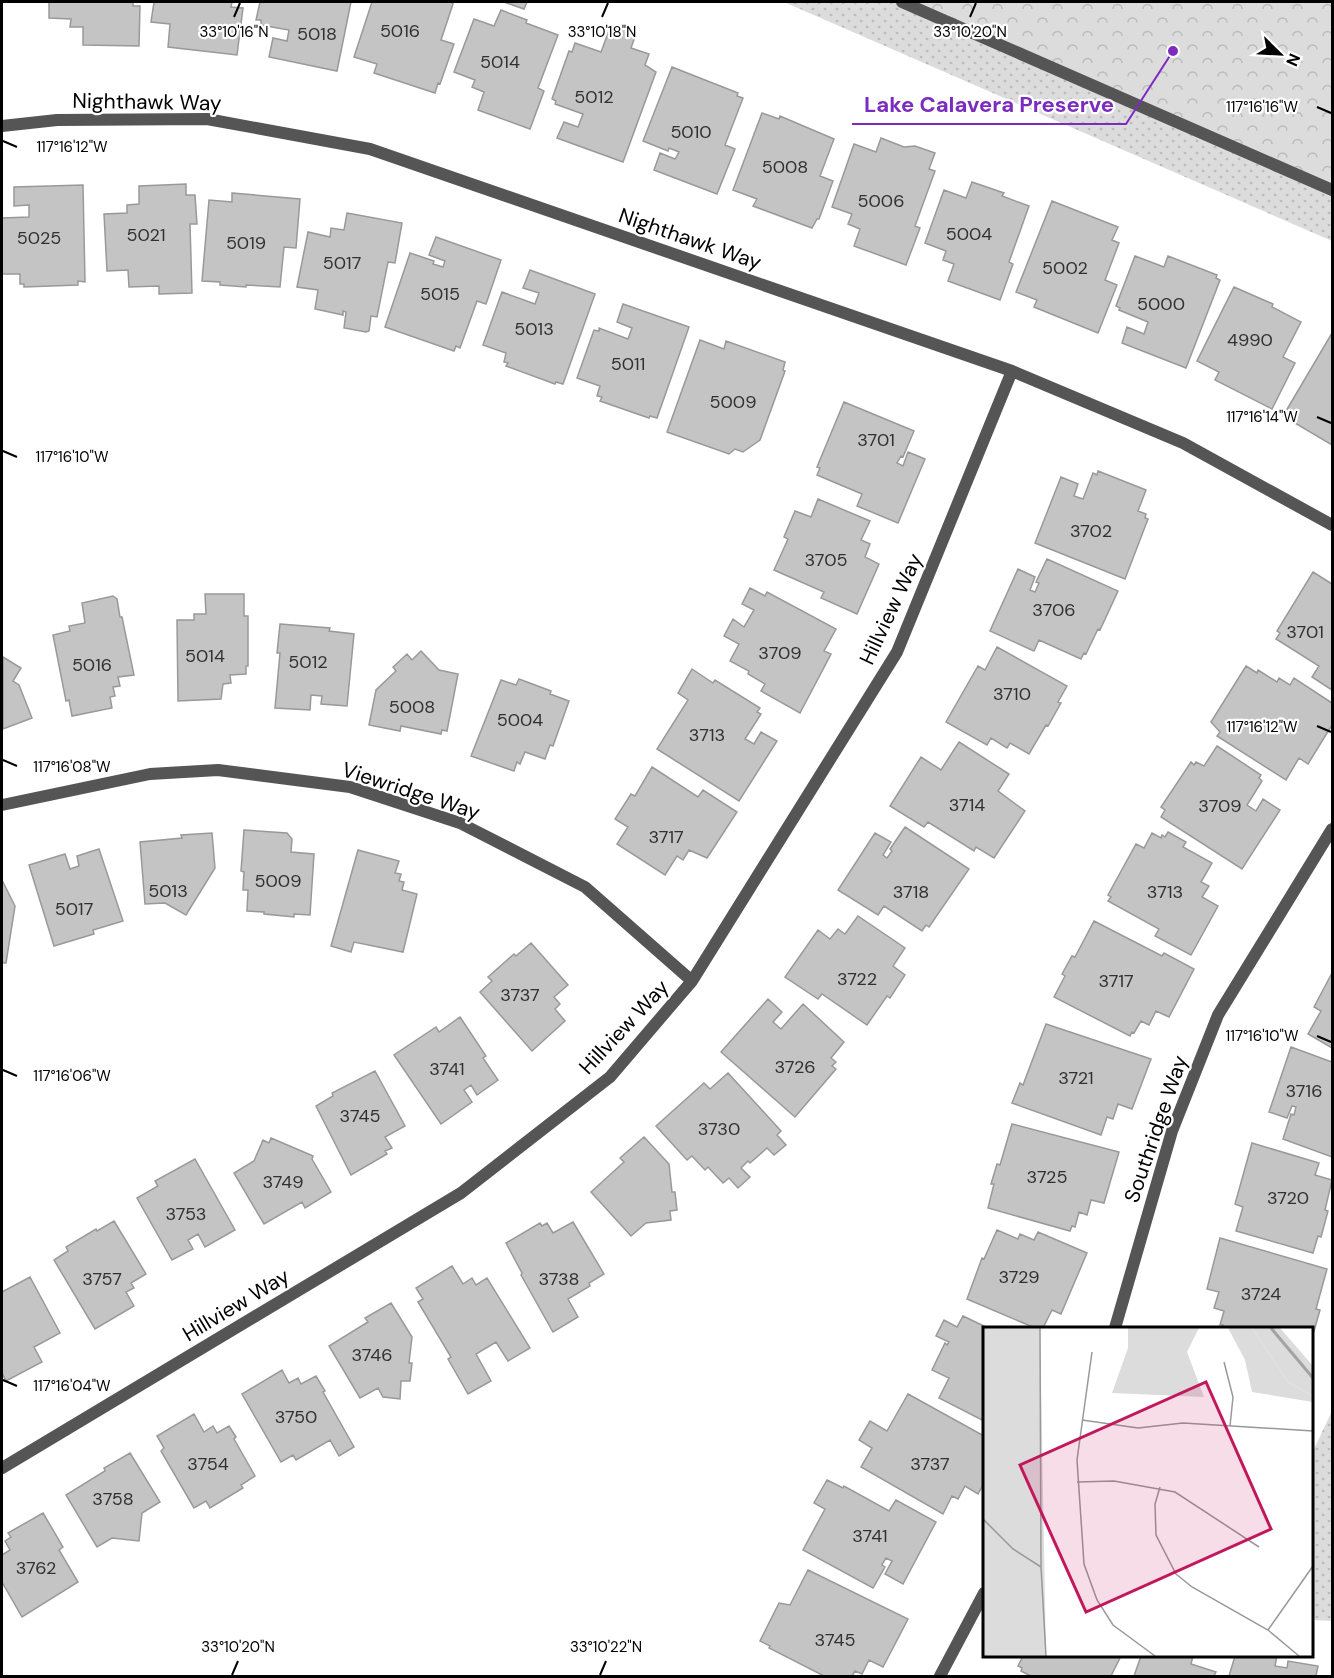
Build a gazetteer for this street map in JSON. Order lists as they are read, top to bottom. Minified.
{"streets":{"street":["Nighthawk Way","Hillview Way","Viewridge Way","Southridge Way"]},"crossings":[["Nighthawk Way","Hillview Way"],["Hillview Way","Viewridge Way"]],"places":["Lake Calavera Preserve"],"house_numbers":["5016","5018","5014","5012","5010","5008","5006","5004","5021","5025","5019","5017","5002","5015","5000","5013","4990","5011","5009","3701","3702","3705","3706","3701","3709","5014","5012","5016","3710","5008","5004","3713","3714","3709","3717","5009","5013","3718","3713","5017","3722","3717","3737","3726","3741","3721","3716","3745","3730","3725","3749","3720","3753","3729","3757","3738","3724","3746","3750","3754","3737","3758","3741","3762","3745"],"north":"bottom right","coordinates":["33°10'16\"N","33°10'18\"N","33°10'20\"N","117°16'16\"W","117°16'12\"W","117°16'14\"W","117°16'10\"W","117°16'08\"W","117°16'06\"W","117°16'04\"W","33°10'22\"N"]}
